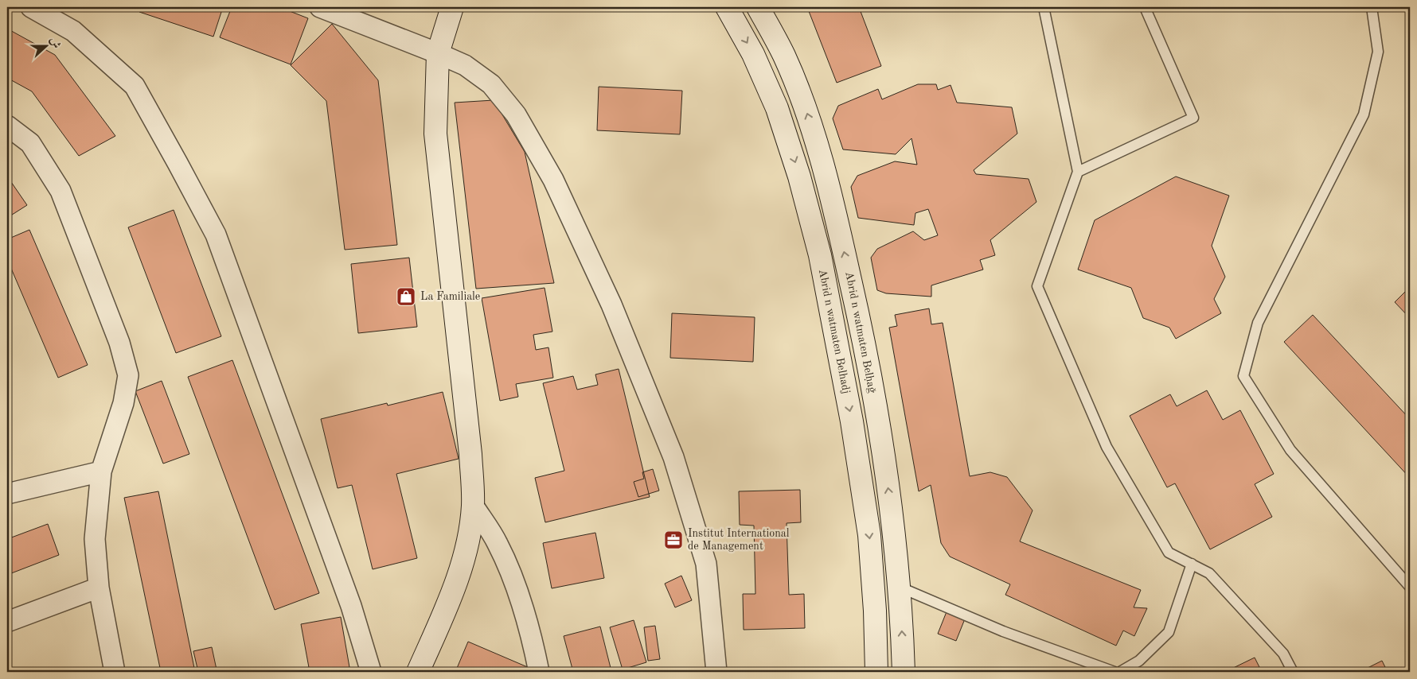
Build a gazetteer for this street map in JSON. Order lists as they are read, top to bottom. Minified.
{"streets":{"main road":["Abrid n watmaten Belhadj","Abrid n watmaten Belḥaǧ"]},"one_way":["Abrid n watmaten Belhadj","Abrid n watmaten Belḥaǧ"],"places":{"shop":["La Familiale"],"office":["Institut International de Management"]},"north":"right"}
